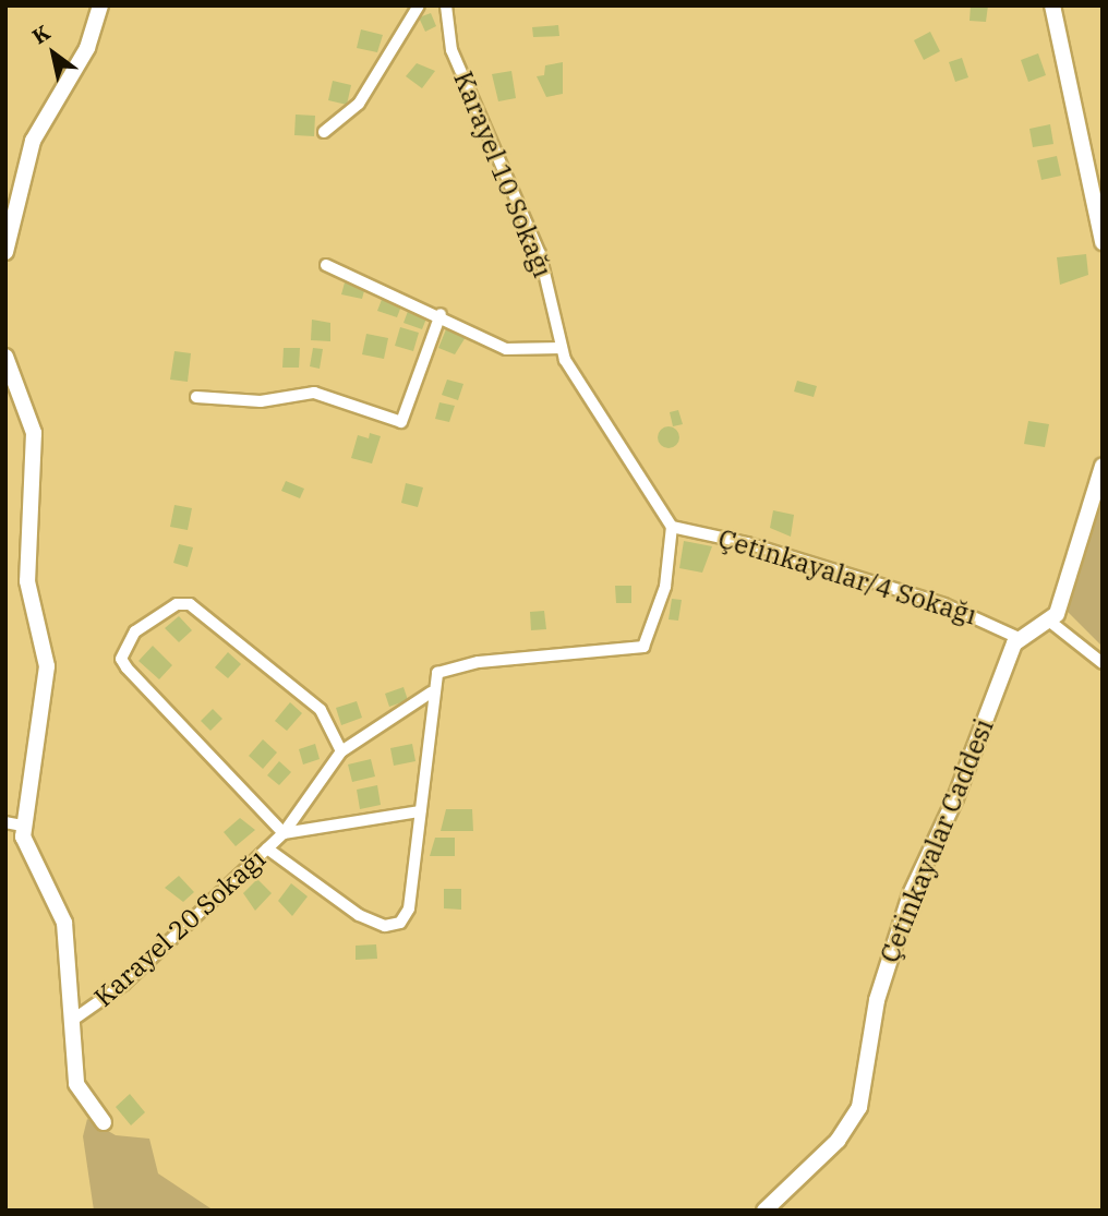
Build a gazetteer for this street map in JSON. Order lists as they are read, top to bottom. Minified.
{"streets":{"street":["Karayel 10 Sokağı","Çetinkayalar/4 Sokağı","Çetinkayalar Caddesi","Karayel 20 Sokağı"]},"crossings":[["Karayel 10 Sokağı","Çetinkayalar/4 Sokağı"],["Çetinkayalar/4 Sokağı","Çetinkayalar Caddesi"]],"north":"top left"}
